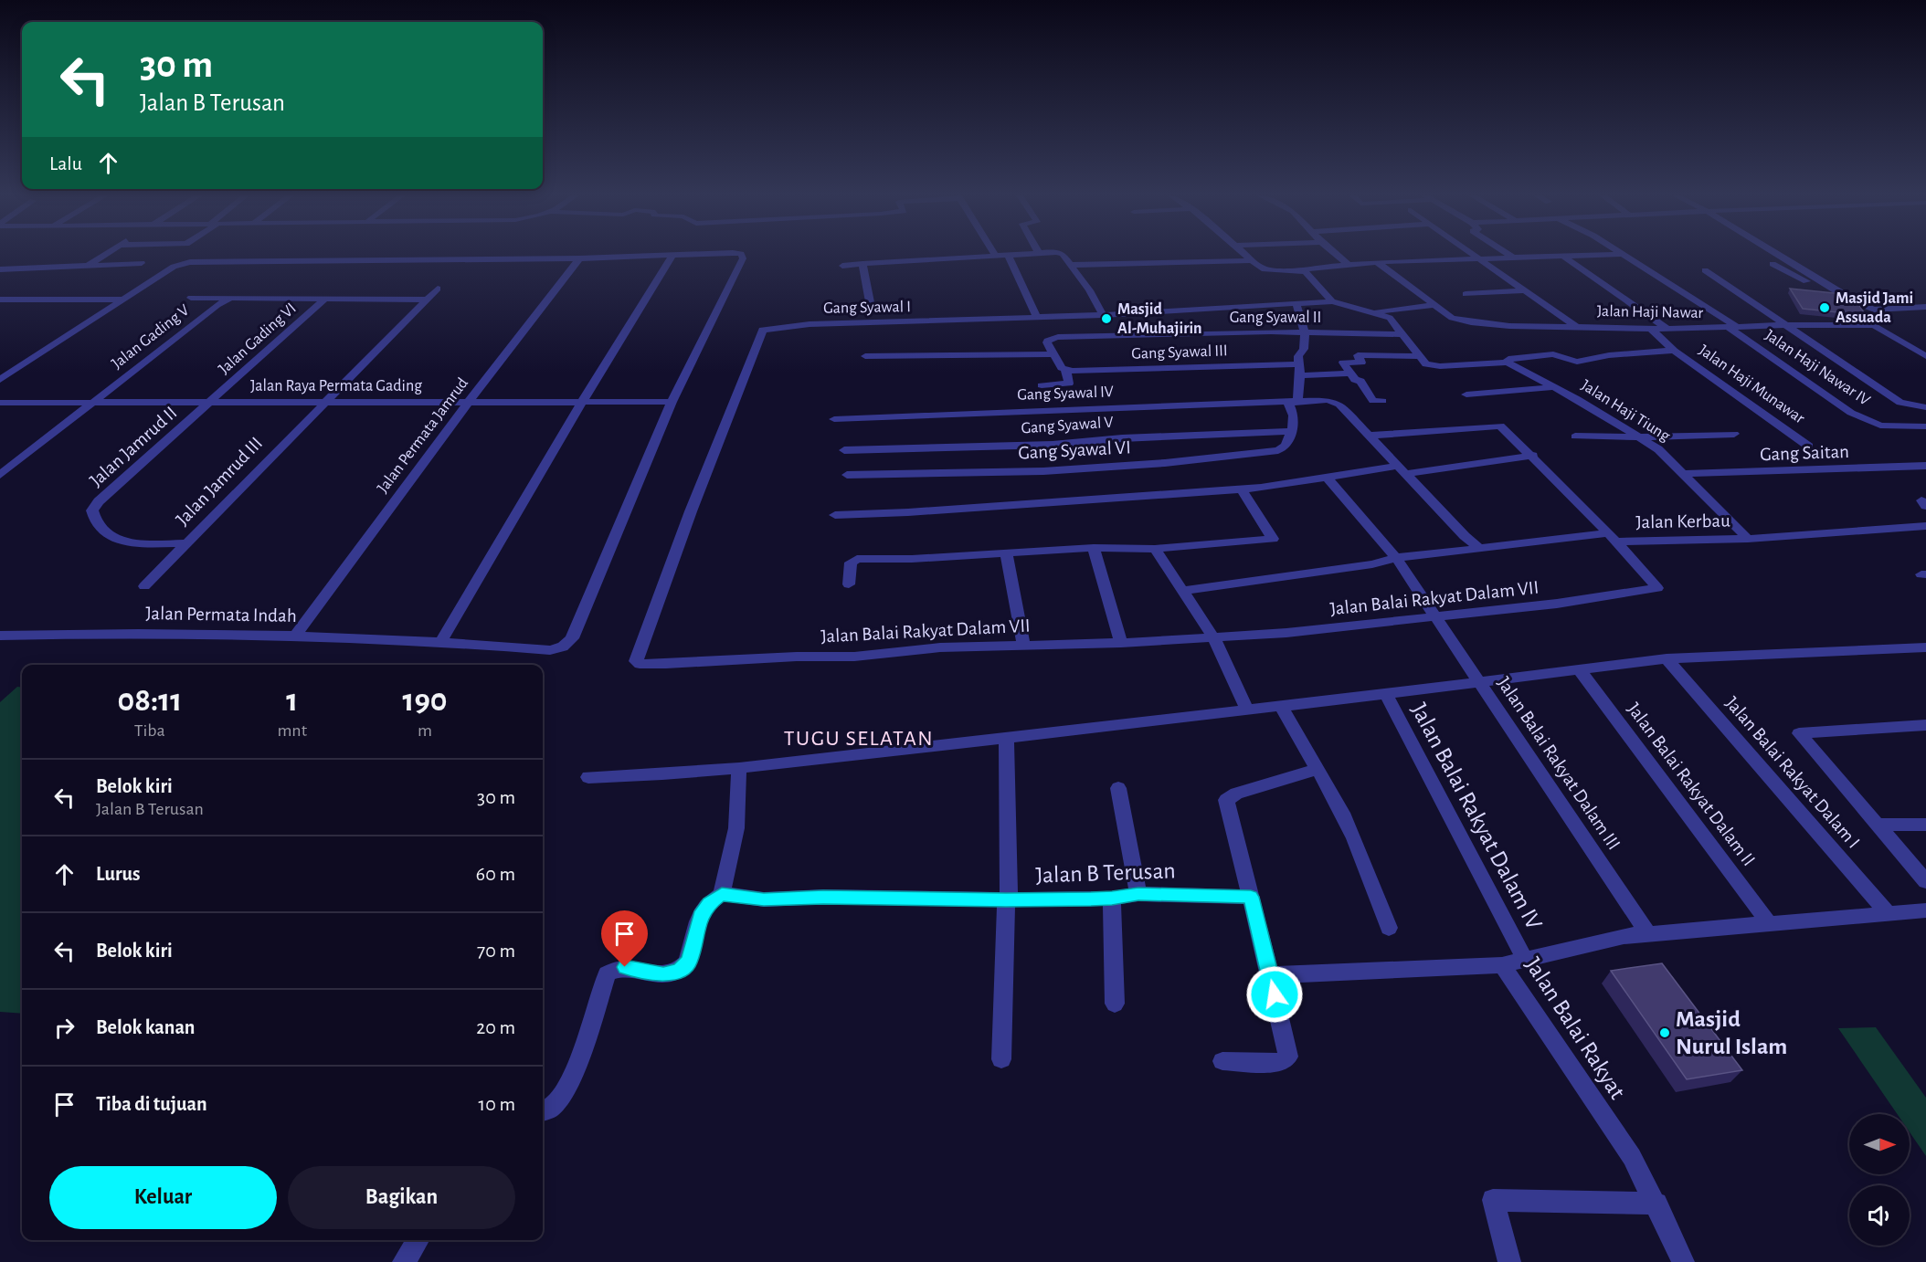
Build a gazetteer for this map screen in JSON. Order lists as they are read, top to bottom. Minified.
{"streets":{"street":["Gang Syawal I","Jalan Haji Nawar","Gang Syawal II","Jalan Gading V","Jalan Gading VI","Gang Syawal III","Jalan Haji Nawar IV","Jalan Haji Munawar","Jalan Raya Permata Gading","Gang Syawal IV","Jalan Haji Tiung","Gang Syawal V","Jalan Permata Jamrud","Jalan Jamrud II","Gang Syawal VI","Gang Saitan","Jalan Jamrud III","Jalan Kerbau","Jalan Balai Rakyat Dalam VII","Jalan Permata Indah","Jalan Balai Rakyat Dalam III","Jalan Balai Rakyat Dalam I","Jalan Balai Rakyat Dalam II","Jalan Balai Rakyat Dalam IV","Jalan B Terusan","Jalan Balai Rakyat"]},"crossings":[["Gang Syawal I","Jalan Balai Rakyat Dalam VII"],["Jalan Haji Nawar","Jalan Haji Nawar IV"],["Jalan Haji Nawar","Jalan Haji Munawar"],["Jalan Gading V","Jalan Raya Permata Gading"],["Jalan Gading VI","Jalan Raya Permata Gading"],["Jalan Gading VI","Jalan Jamrud II"],["Jalan Haji Munawar","Jalan Haji Tiung"],["Jalan Raya Permata Gading","Jalan Permata Jamrud"],["Jalan Raya Permata Gading","Jalan Jamrud II"],["Jalan Raya Permata Gading","Jalan Jamrud III"],["Jalan Haji Tiung","Gang Saitan"],["Jalan Haji Tiung","Jalan Kerbau"],["Gang Syawal V","Gang Syawal VI"],["Jalan Permata Jamrud","Jalan Permata Indah"],["Jalan Jamrud II","Jalan Jamrud III"],["Jalan Kerbau","Jalan Balai Rakyat Dalam VII"],["Jalan Balai Rakyat Dalam VII","Jalan Balai Rakyat Dalam III"],["Jalan Balai Rakyat Dalam III","Jalan Balai Rakyat"],["Jalan Balai Rakyat Dalam I","Jalan Balai Rakyat"],["Jalan Balai Rakyat Dalam II","Jalan Balai Rakyat"],["Jalan Balai Rakyat Dalam IV","Jalan Balai Rakyat"]],"districts":["TUGU SELATAN"],"places":["Masjid Jami Assuada","Masjid Al-Muhajirin","Masjid Nurul Islam"],"north":"right","page":{"turn":["30 m","Jalan B Terusan"],"then":"Lalu","eta":["08:11","Tiba","1","mnt","190","m"],"list":[{"name":"Belok kiri","note":"Jalan B Terusan","value":"30 m"},{"name":"Lurus","value":"60 m"},{"name":"Belok kiri","value":"70 m"},{"name":"Belok kanan","value":"20 m"},{"name":"Tiba di tujuan","value":"10 m"}],"buttons":["Keluar","Bagikan"]}}
